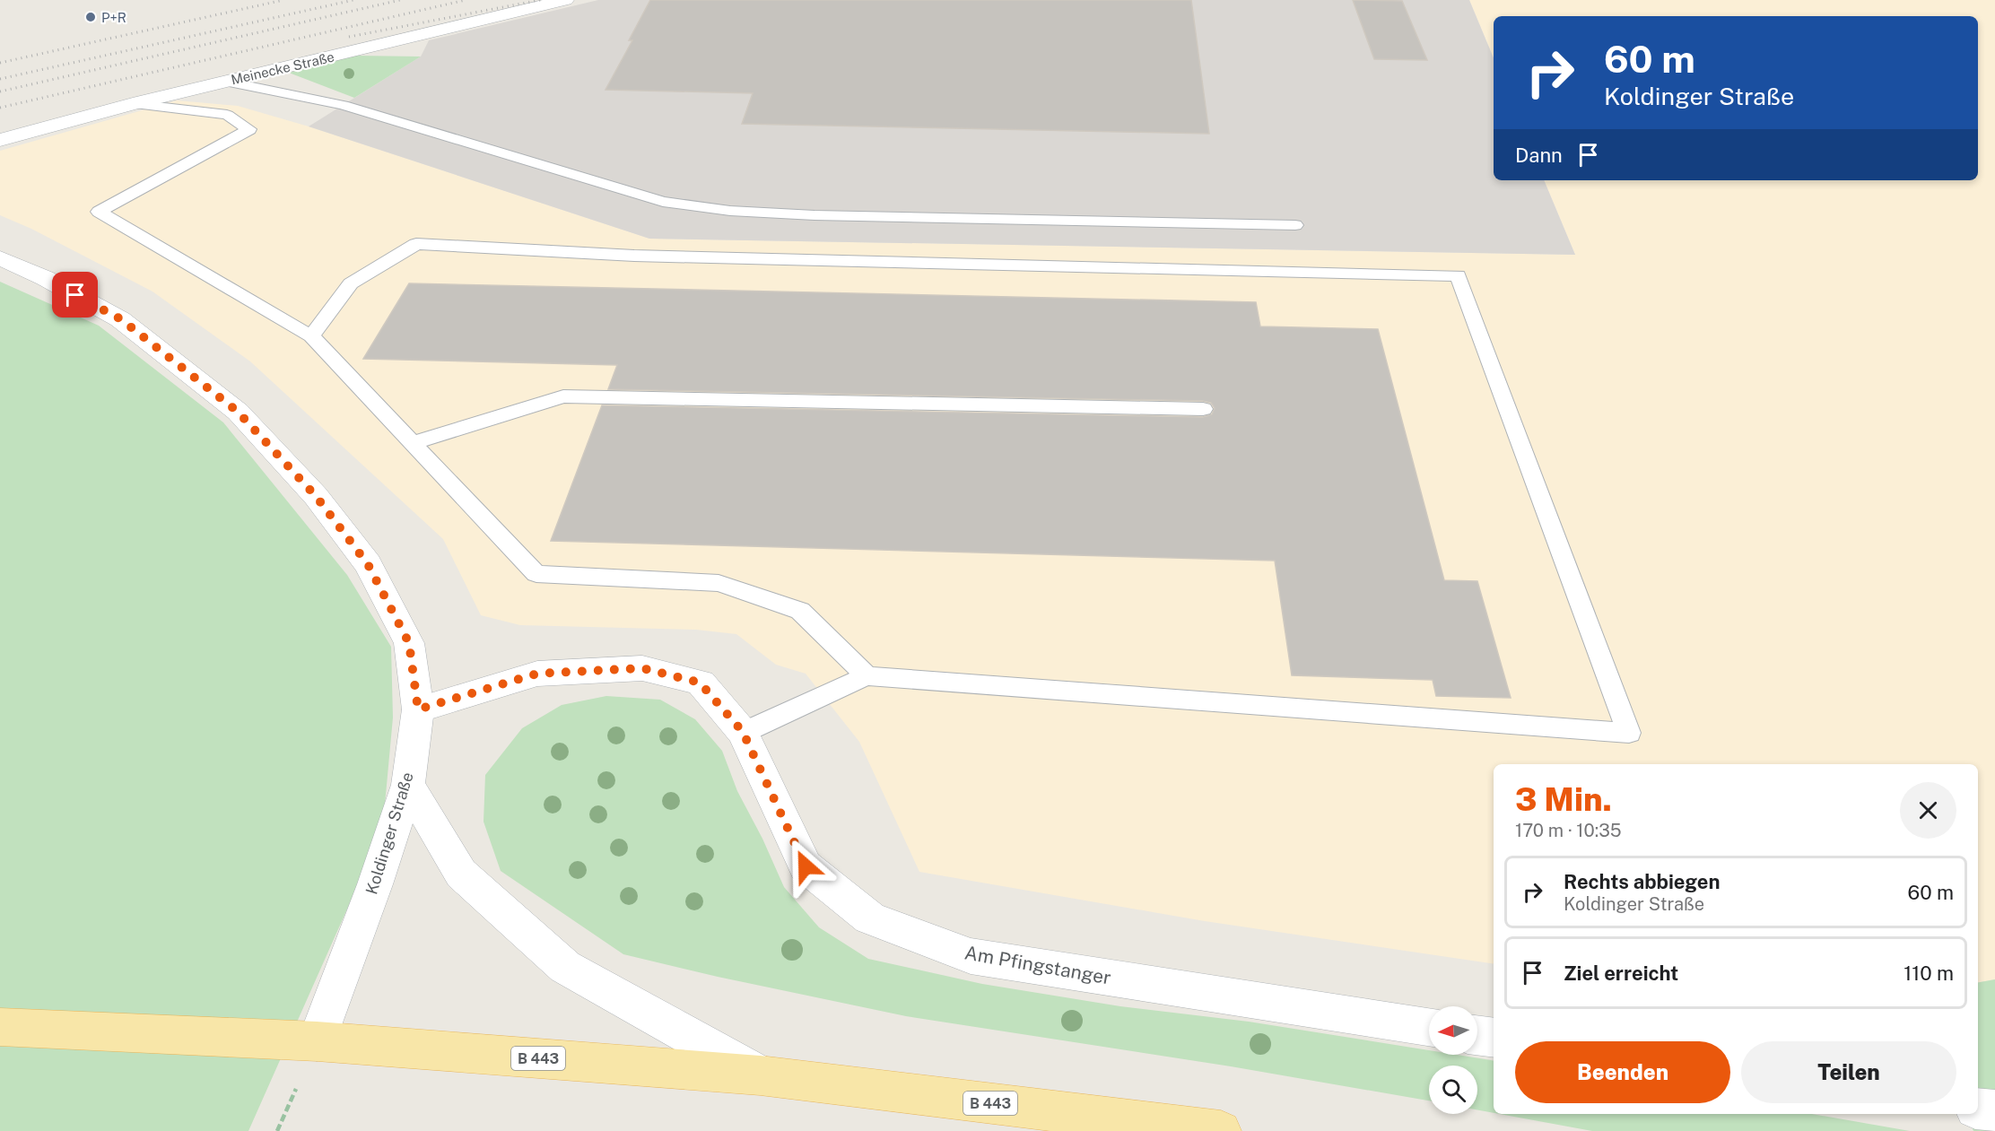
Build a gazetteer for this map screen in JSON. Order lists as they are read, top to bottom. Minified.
{"streets":{"main road":["B 443"],"street":["Meinecke Straße","Koldinger Straße","Am Pfingstanger"]},"crossings":[["Koldinger Straße","Am Pfingstanger"],["Koldinger Straße","B 443"]],"places":["P+R"],"north":"left","page":{"turn":["60 m","Koldinger Straße"],"then":"Dann","heading":["3 Min.","170 m · 10:35"],"list":[{"name":"Rechts abbiegen","note":"Koldinger Straße","value":"60 m"},{"name":"Ziel erreicht","value":"110 m"}],"buttons":["Beenden","Teilen"]}}
